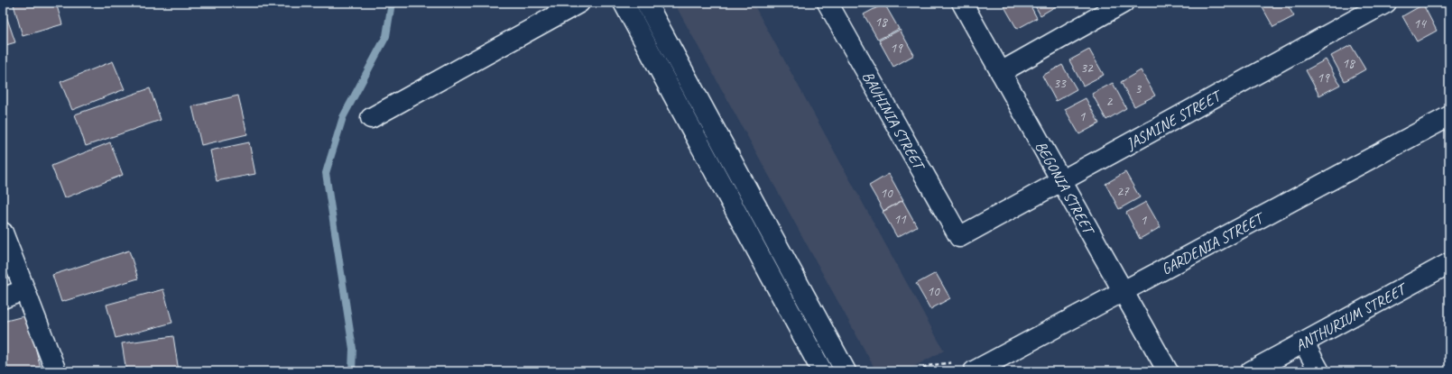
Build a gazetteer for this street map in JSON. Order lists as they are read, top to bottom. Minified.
{"streets":{"street":["BAUHINIA STREET","JASMINE STREET","BEGONIA STREET","GARDENIA STREET","ANTHURIUM STREET"]},"crossings":[["BAUHINIA STREET","JASMINE STREET"],["JASMINE STREET","BEGONIA STREET"],["BEGONIA STREET","GARDENIA STREET"]],"house_numbers":["18","14","19","18","32","19","33","3","2","1","27","10","11","1","10"]}
